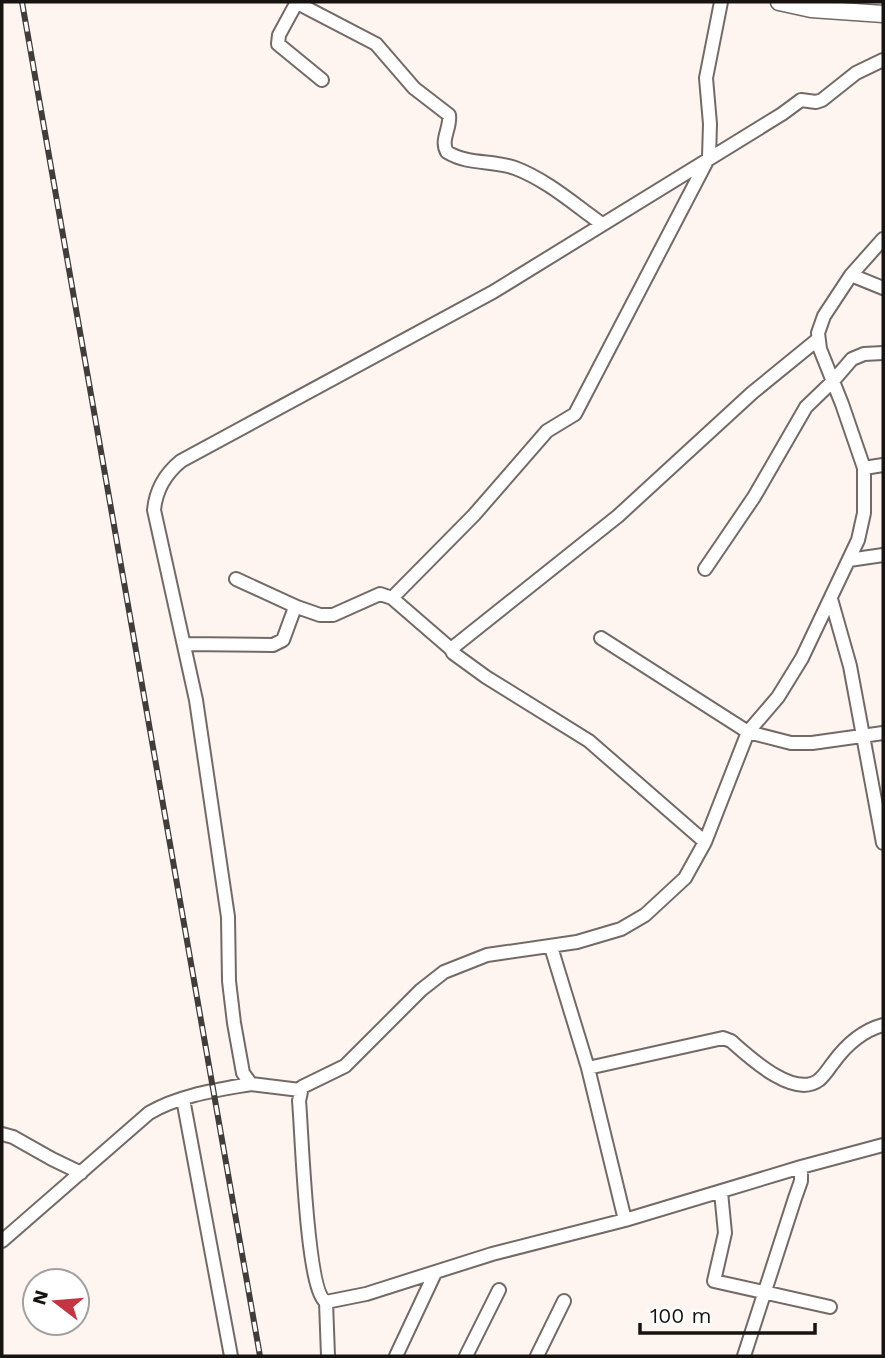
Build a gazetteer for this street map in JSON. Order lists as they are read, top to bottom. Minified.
{"scale_bar":"100 m","north":"left"}
